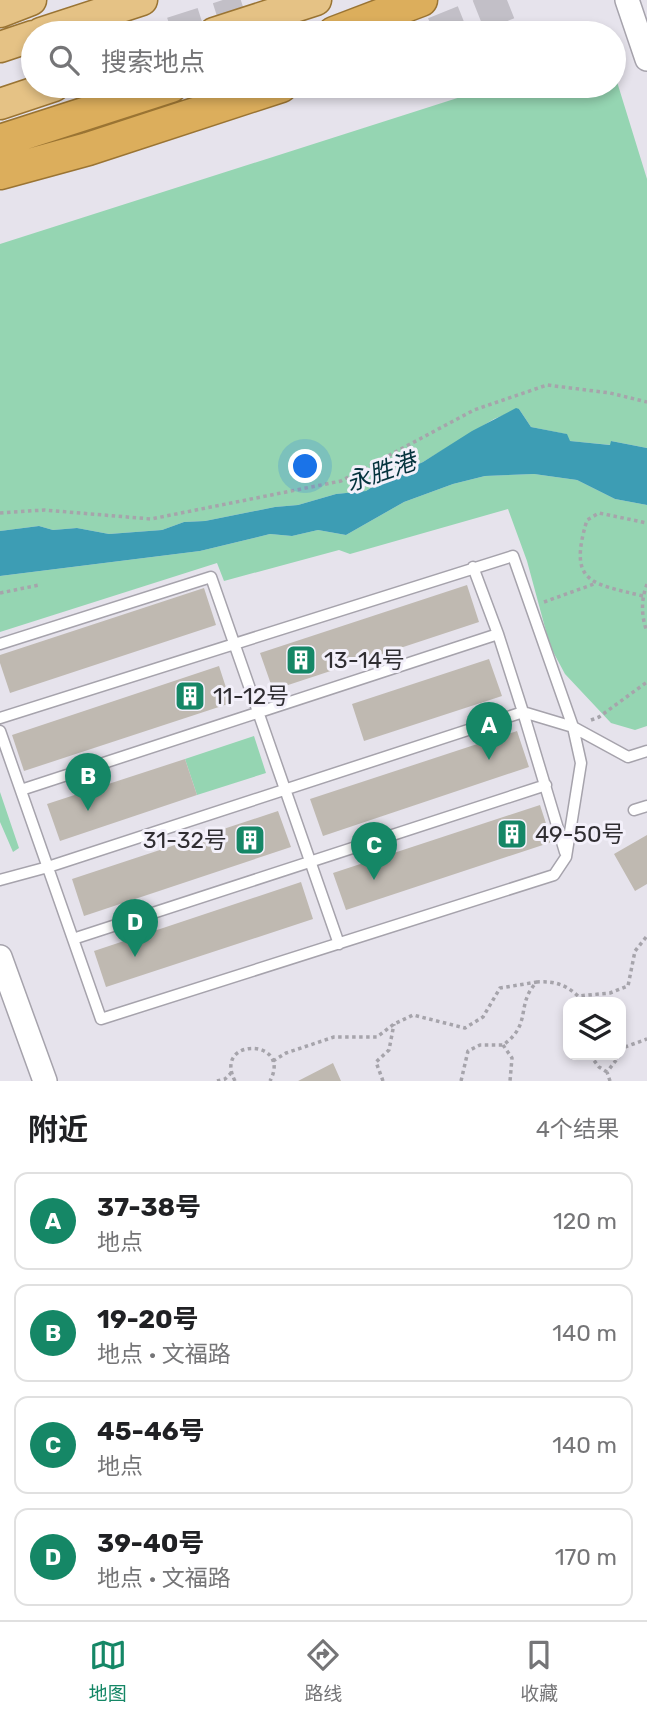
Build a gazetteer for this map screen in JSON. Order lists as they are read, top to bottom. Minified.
{"water":["永胜港"],"places":{"building":["13-14号","11-12号","49-50号","31-32号"]},"page":{"search":"搜索地点","pins":["A","B","C","D"],"heading":["附近","4个结果"],"list":[{"mark":"A","name":"37-38号","note":"地点","value":"120 m"},{"mark":"B","name":"19-20号","note":"地点 · 文福路","value":"140 m"},{"mark":"C","name":"45-46号","note":"地点","value":"140 m"},{"mark":"D","name":"39-40号","note":"地点 · 文福路","value":"170 m"}],"nav":["地图","路线","收藏"]}}
